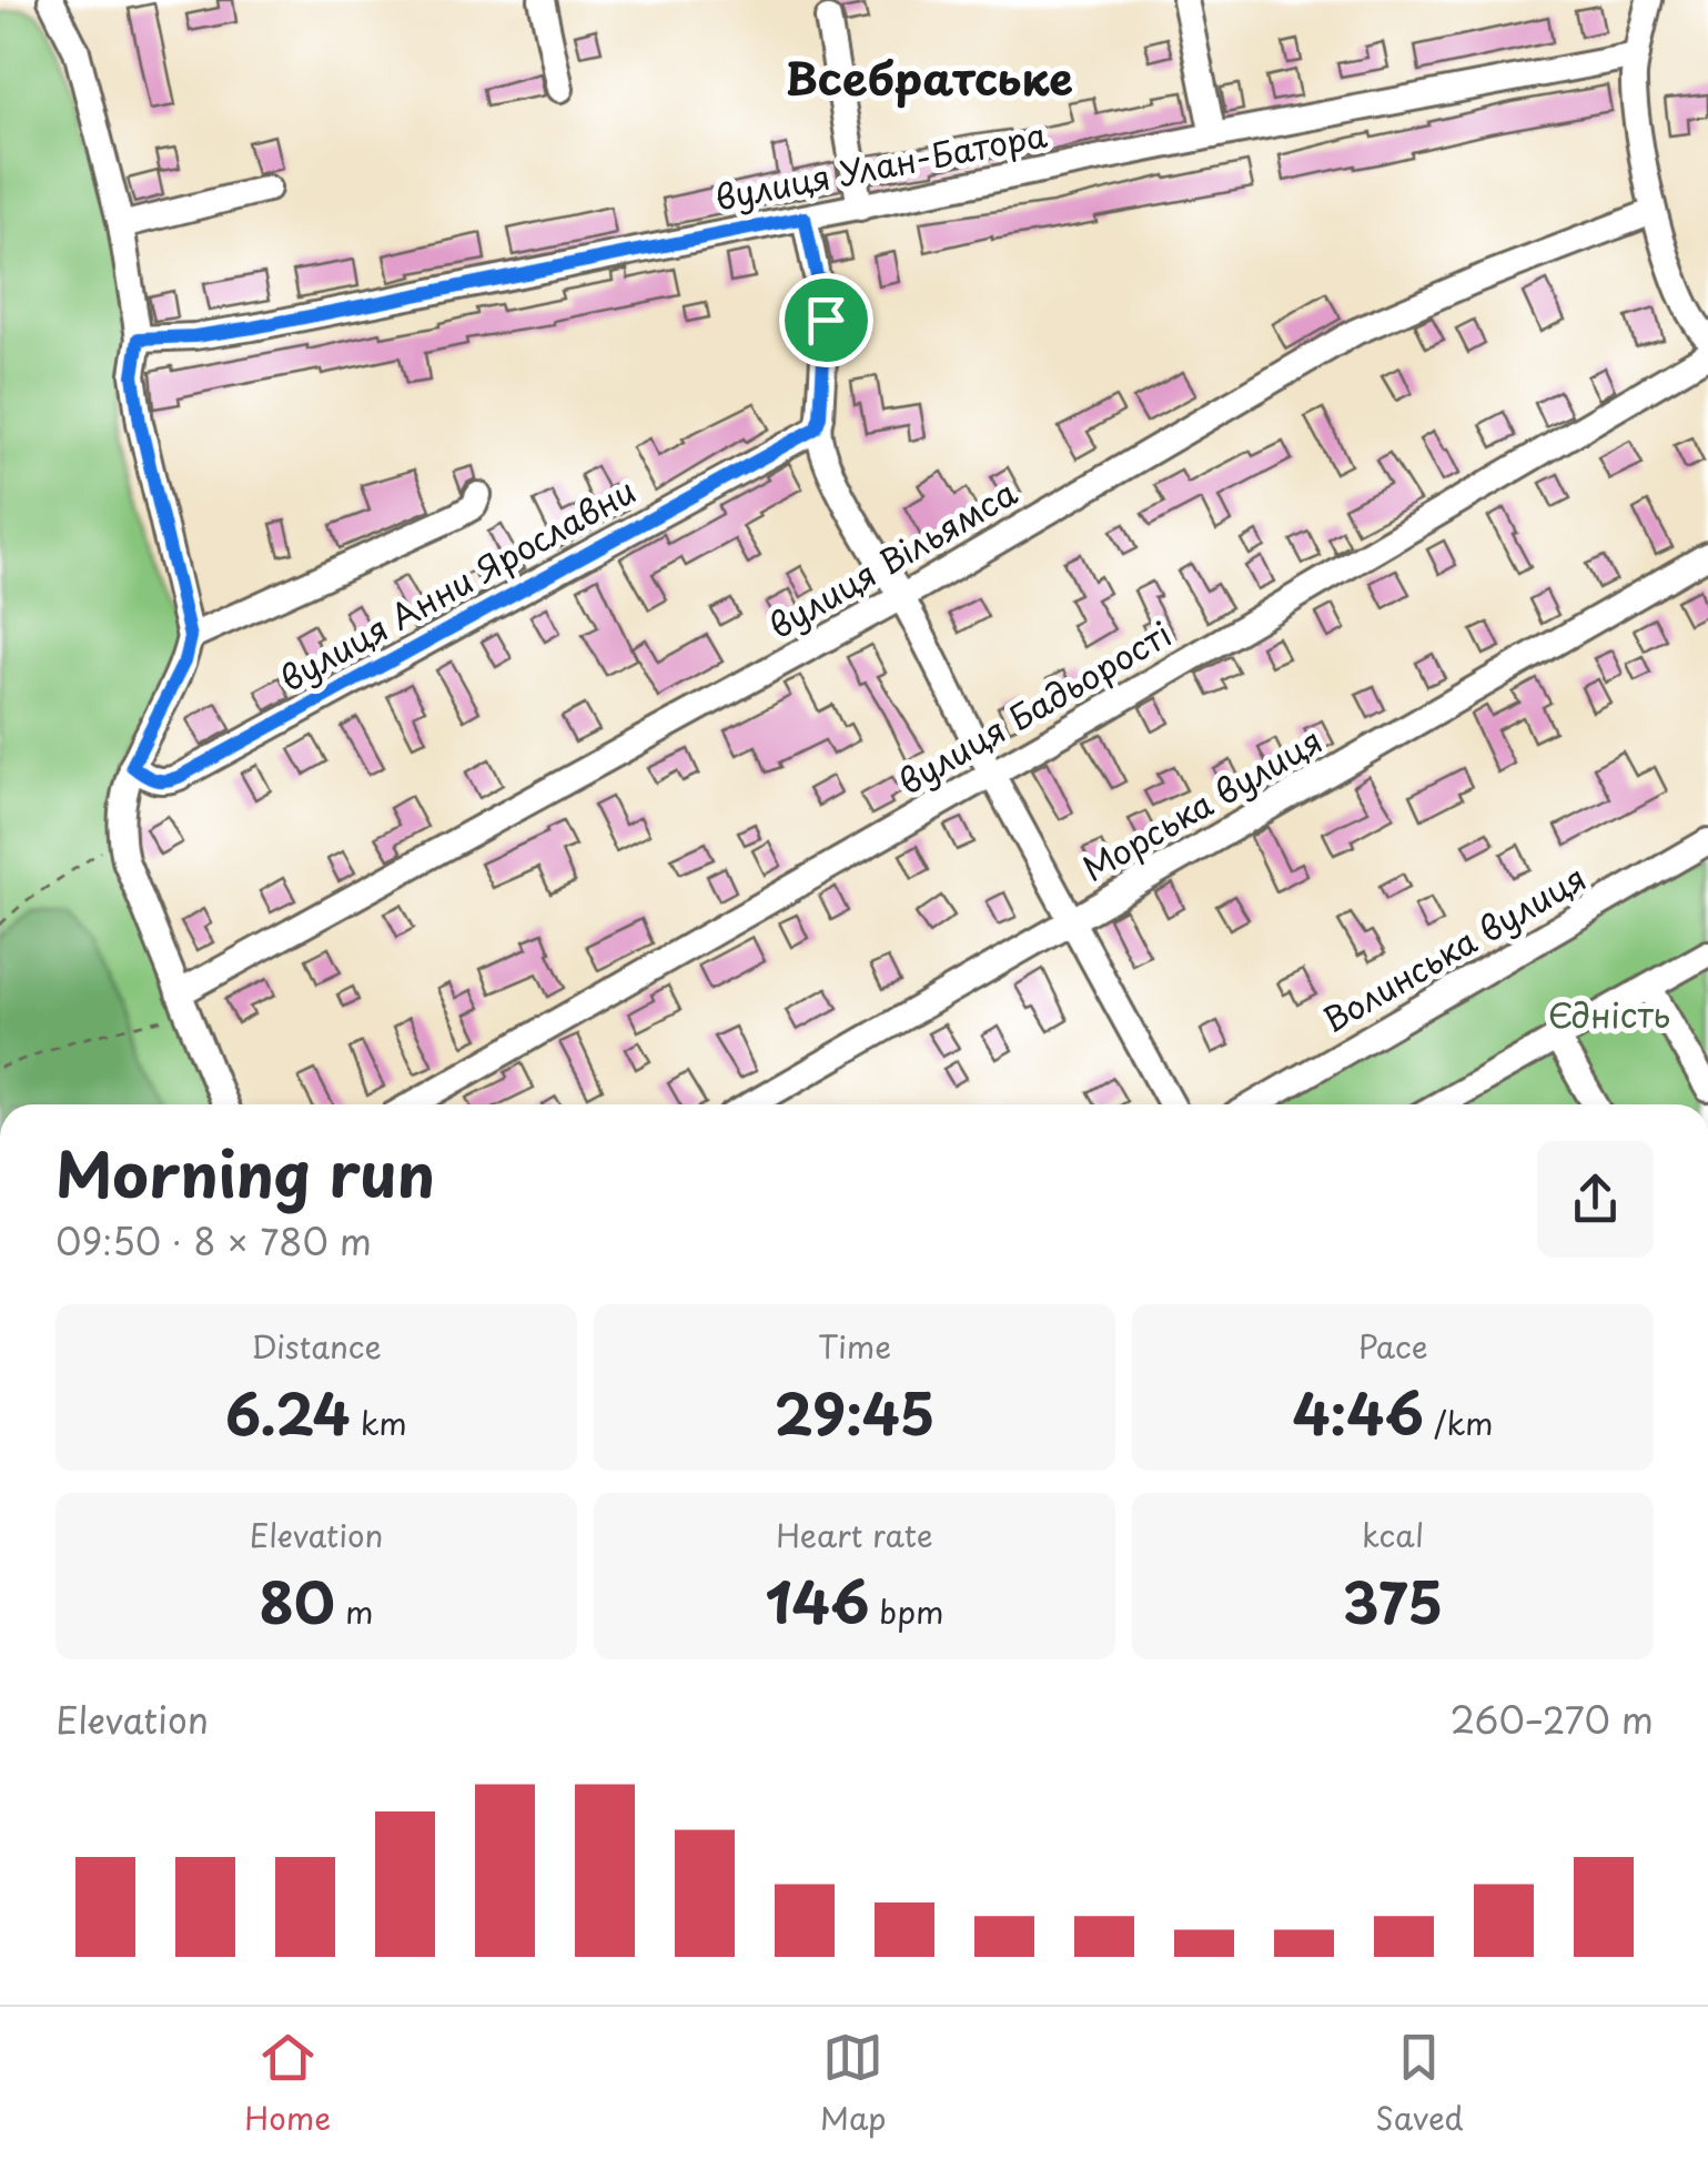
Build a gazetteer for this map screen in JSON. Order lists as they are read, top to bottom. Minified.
{"streets":{"street":["вулиця Улан-Батора","вулиця Вільямса","вулиця Анни Ярославни","вулиця Бадьорості","Морська вулиця","Волинська вулиця"]},"districts":["Всебратське"],"parks":["Єдність"],"page":{"heading":["Morning run","09:50 · 8 × 780 m"],"stats":[["Distance","6.24 km"],["Time","29:45"],["Pace","4:46 /km"],["Elevation","80 m"],["Heart rate","146 bpm"],["kcal","375"]],"chart":["Elevation","260–270 m"],"tabs":["Home","Map","Saved"]}}
